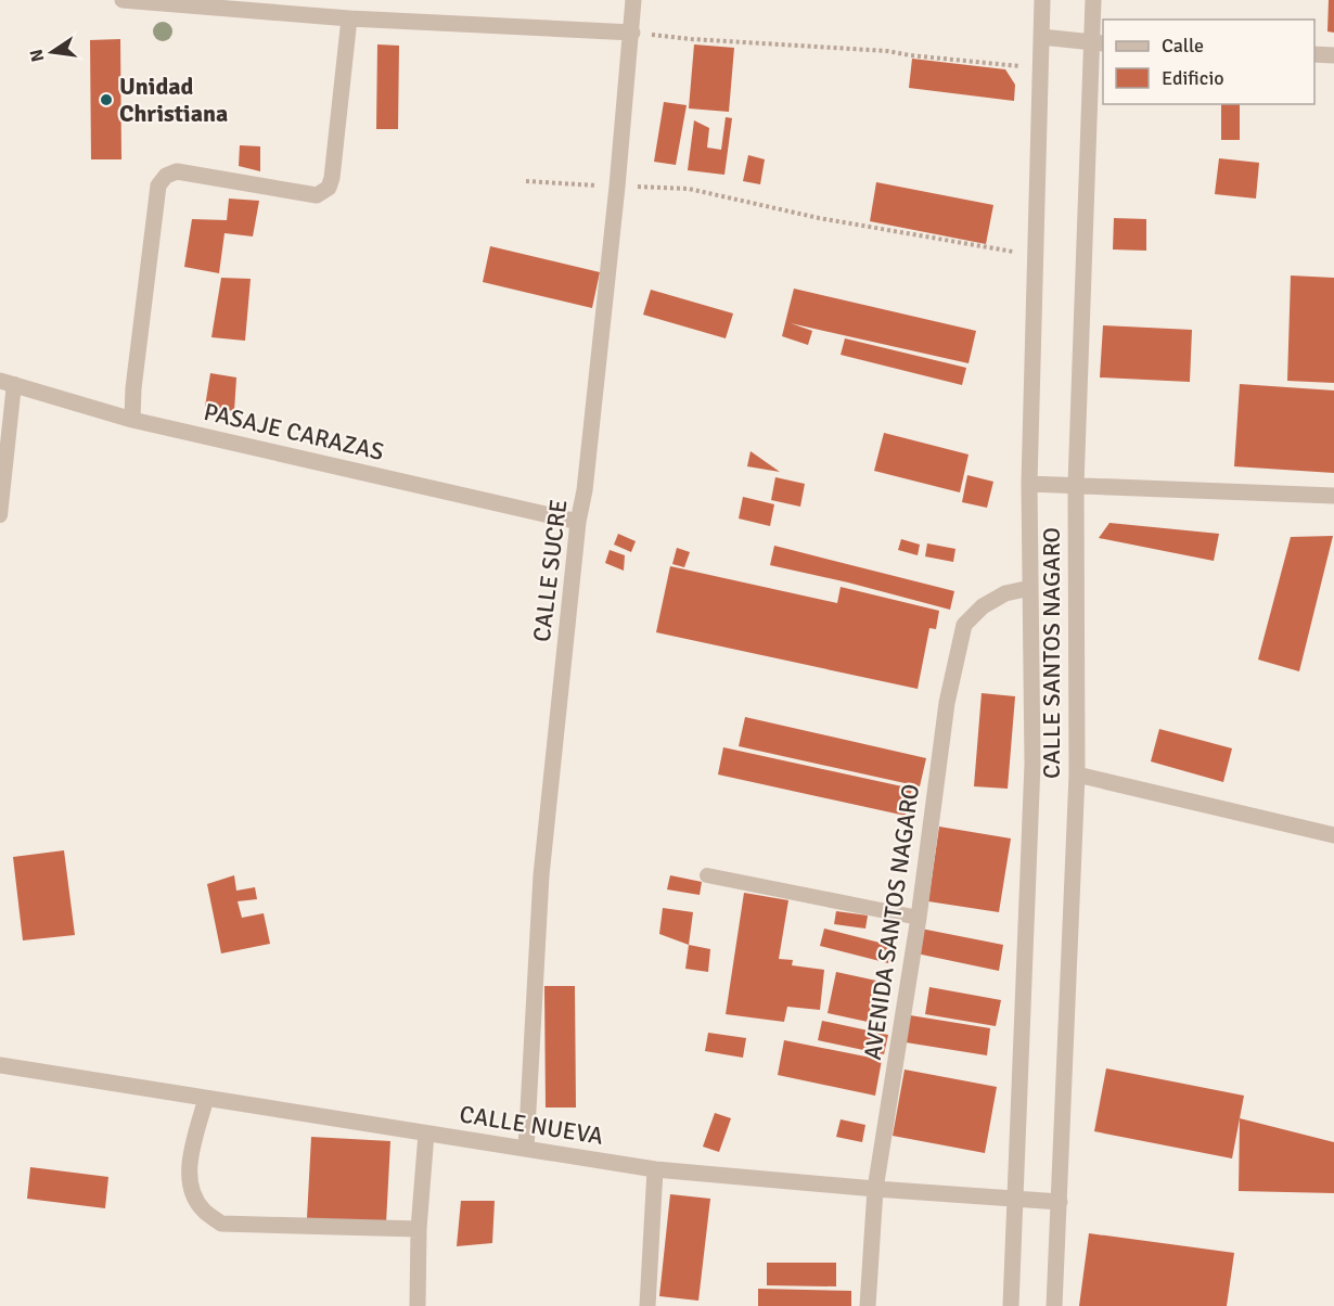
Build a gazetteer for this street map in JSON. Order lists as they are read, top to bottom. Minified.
{"streets":{"street":["PASAJE CARAZAS","CALLE SUCRE","CALLE SANTOS NAGARO","AVENIDA SANTOS NAGARO","CALLE NUEVA"]},"crossings":[["PASAJE CARAZAS","CALLE SUCRE"],["CALLE SUCRE","CALLE NUEVA"],["CALLE SANTOS NAGARO","AVENIDA SANTOS NAGARO"],["CALLE SANTOS NAGARO","CALLE NUEVA"],["AVENIDA SANTOS NAGARO","CALLE NUEVA"]],"places":["Unidad Christiana"],"legend":["Calle","Edificio"],"north":"left"}
